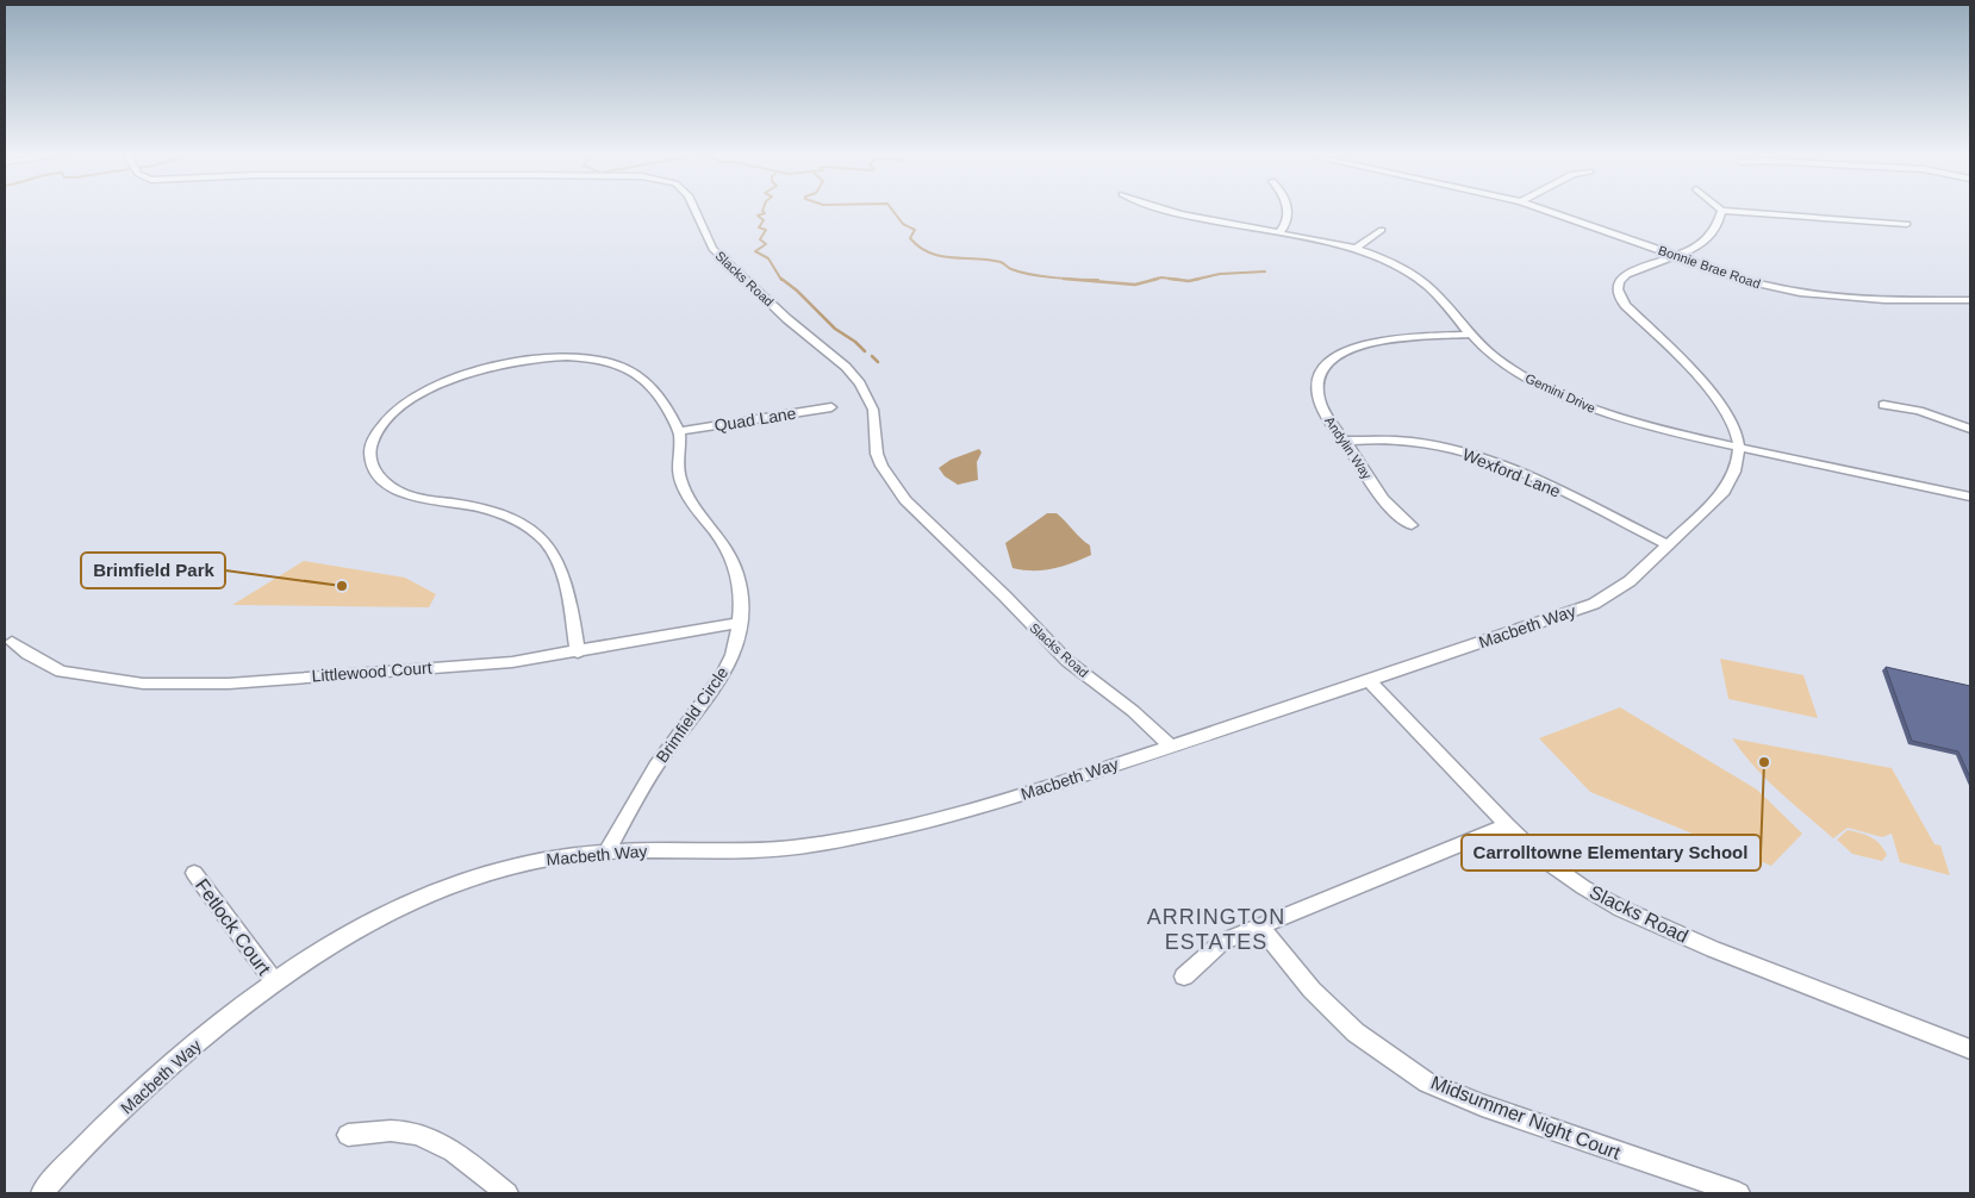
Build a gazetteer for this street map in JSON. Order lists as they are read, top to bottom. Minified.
{"streets":{"street":["Bonnie Brae Road","Slacks Road","Gemini Drive","Quad Lane","Andylin Way","Wexford Lane","Macbeth Way","Littlewood Court","Brimfield Circle","Fetlock Court","Midsummer Night Court"]},"crossings":[["Bonnie Brae Road","Macbeth Way"],["Slacks Road","Macbeth Way"],["Gemini Drive","Andylin Way"],["Gemini Drive","Macbeth Way"],["Quad Lane","Brimfield Circle"],["Andylin Way","Wexford Lane"],["Wexford Lane","Macbeth Way"],["Macbeth Way","Brimfield Circle"],["Macbeth Way","Fetlock Court"],["Littlewood Court","Brimfield Circle"]],"districts":["ARRINGTON ESTATES"],"places":["Brimfield Park","Carrolltowne Elementary School"]}
